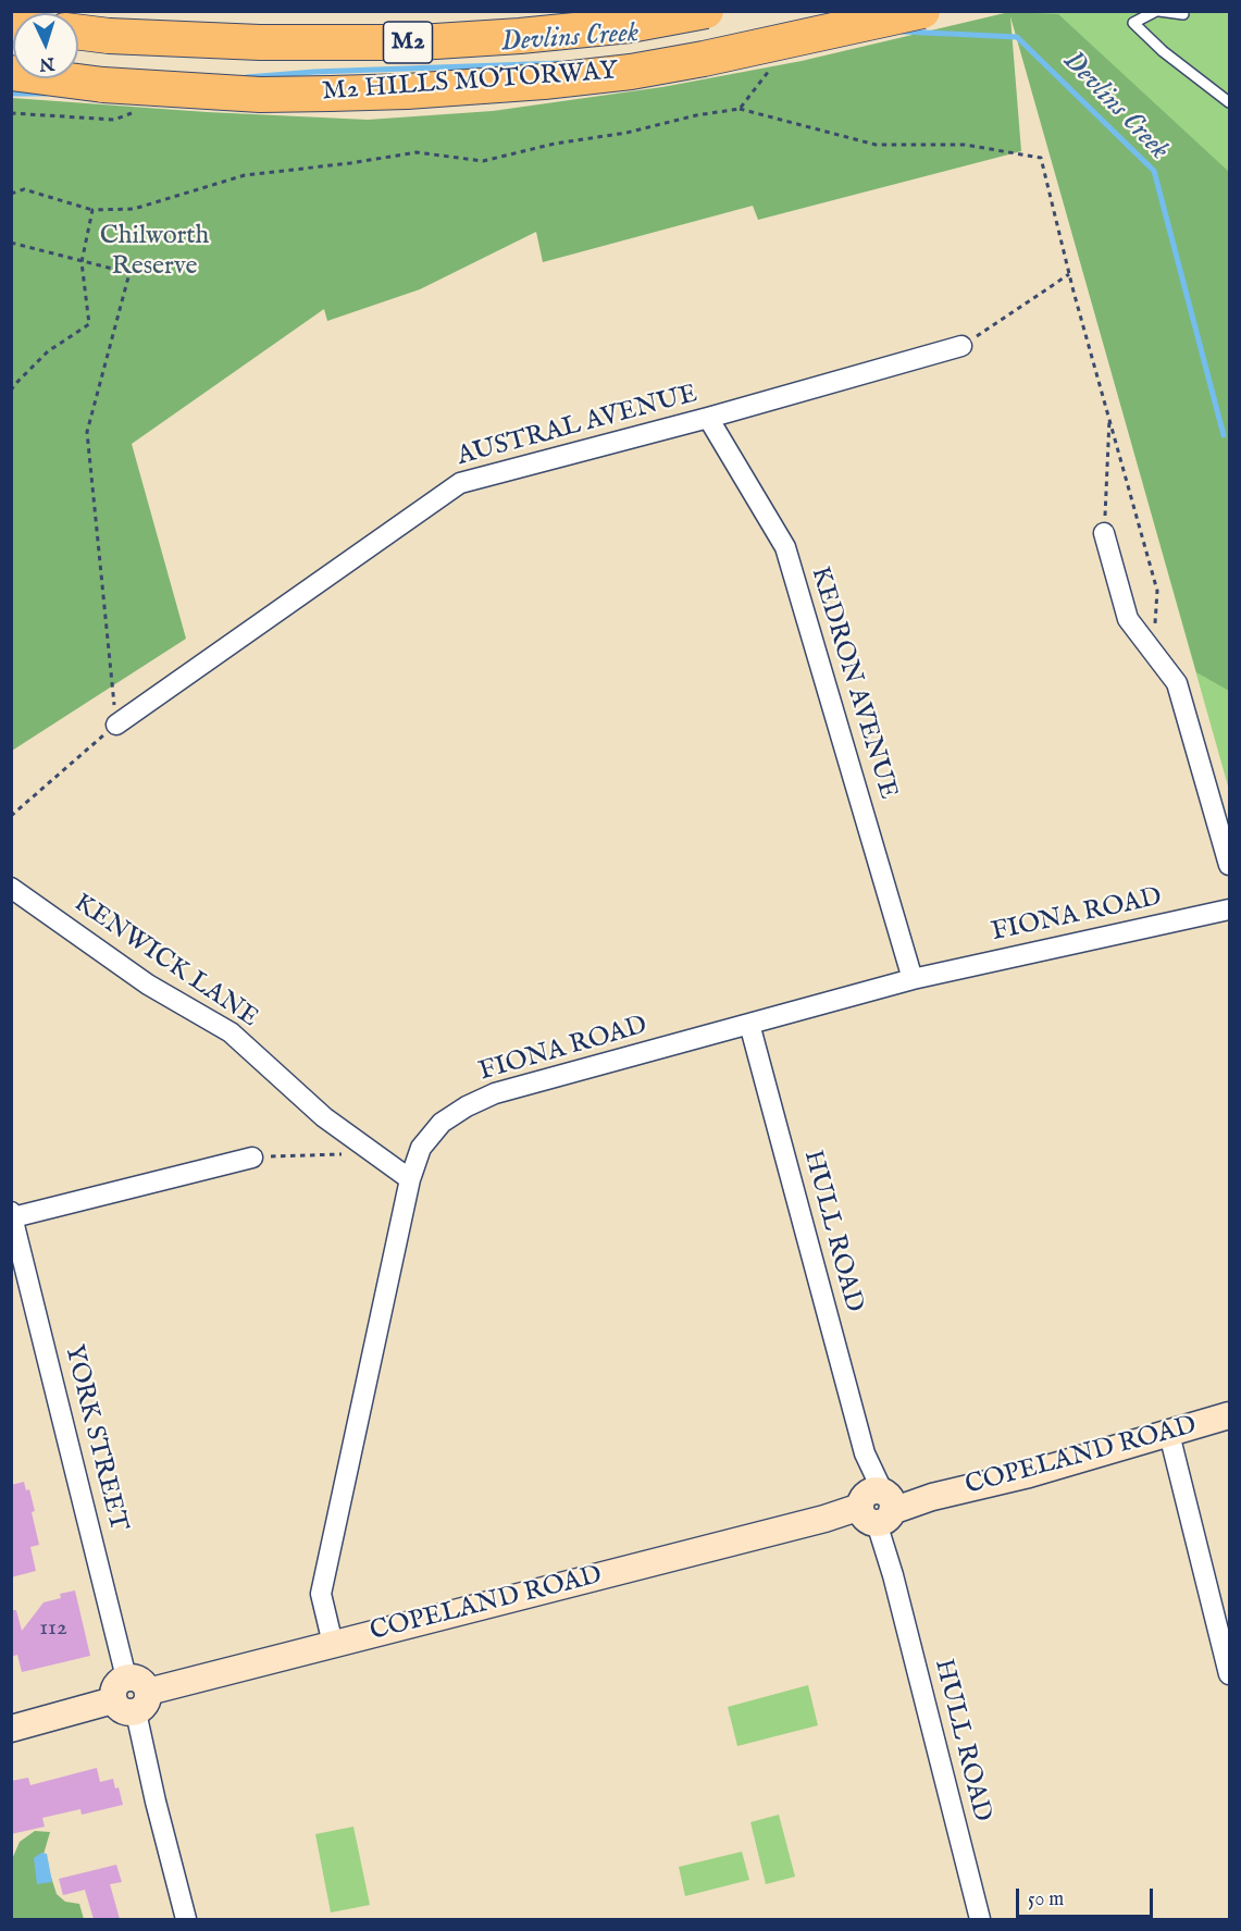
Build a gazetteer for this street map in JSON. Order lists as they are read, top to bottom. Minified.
{"streets":{"highway":["M2","M2 HILLS MOTORWAY"],"main road":["COPELAND ROAD"],"street":["AUSTRAL AVENUE","KEDRON AVENUE","FIONA ROAD","KENWICK LANE","HULL ROAD","YORK STREET"]},"crossings":[["AUSTRAL AVENUE","KEDRON AVENUE"],["KEDRON AVENUE","FIONA ROAD"],["FIONA ROAD","KENWICK LANE"],["FIONA ROAD","HULL ROAD"],["FIONA ROAD","COPELAND ROAD"],["HULL ROAD","COPELAND ROAD"],["YORK STREET","COPELAND ROAD"]],"water":["Devlins Creek"],"parks":["Chilworth Reserve"],"house_numbers":["112"],"scale_bar":"50 m","north":"bottom"}
